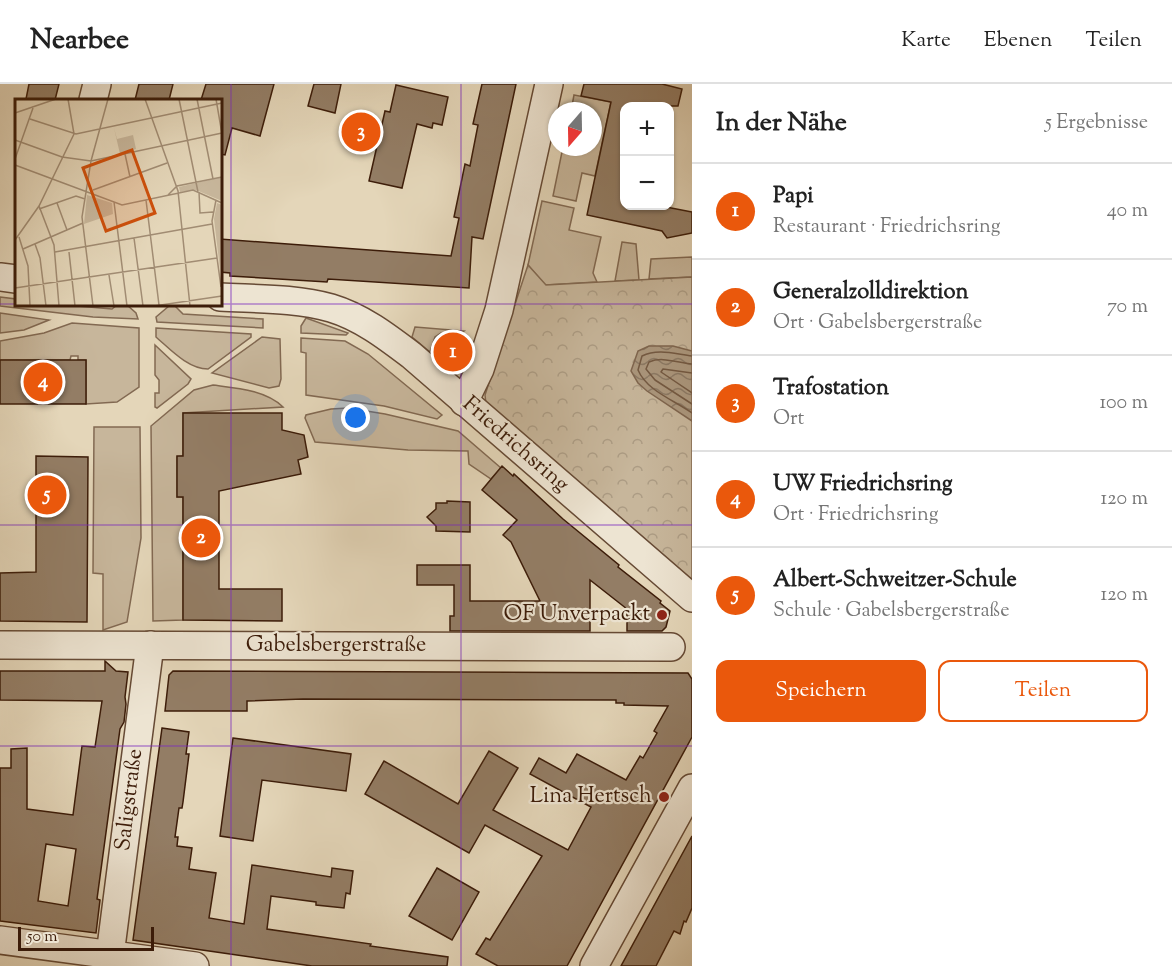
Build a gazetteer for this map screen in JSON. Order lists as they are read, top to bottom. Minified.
{"streets":{"street":["Friedrichsring","Gabelsbergerstraße","Saligstraße"]},"crossings":[["Gabelsbergerstraße","Saligstraße"]],"places":["OF Unverpackt","Lina Hertsch"],"scale_bar":"50 m","north":"bottom","page":{"header":"Nearbee","nav":["Karte","Ebenen","Teilen"],"heading":["In der Nähe","5 Ergebnisse"],"map_buttons":["+","−"],"pins":["3","1","4","5","2"],"list":[{"mark":"1","name":"Papi","note":"Restaurant · Friedrichsring","value":"40 m"},{"mark":"2","name":"Generalzolldirektion","note":"Ort · Gabelsbergerstraße","value":"70 m"},{"mark":"3","name":"Trafostation","note":"Ort","value":"100 m"},{"mark":"4","name":"UW Friedrichsring","note":"Ort · Friedrichsring","value":"120 m"},{"mark":"5","name":"Albert-Schweitzer-Schule","note":"Schule · Gabelsbergerstraße","value":"120 m"}],"buttons":["Speichern","Teilen"],"scale":"50 m"}}
